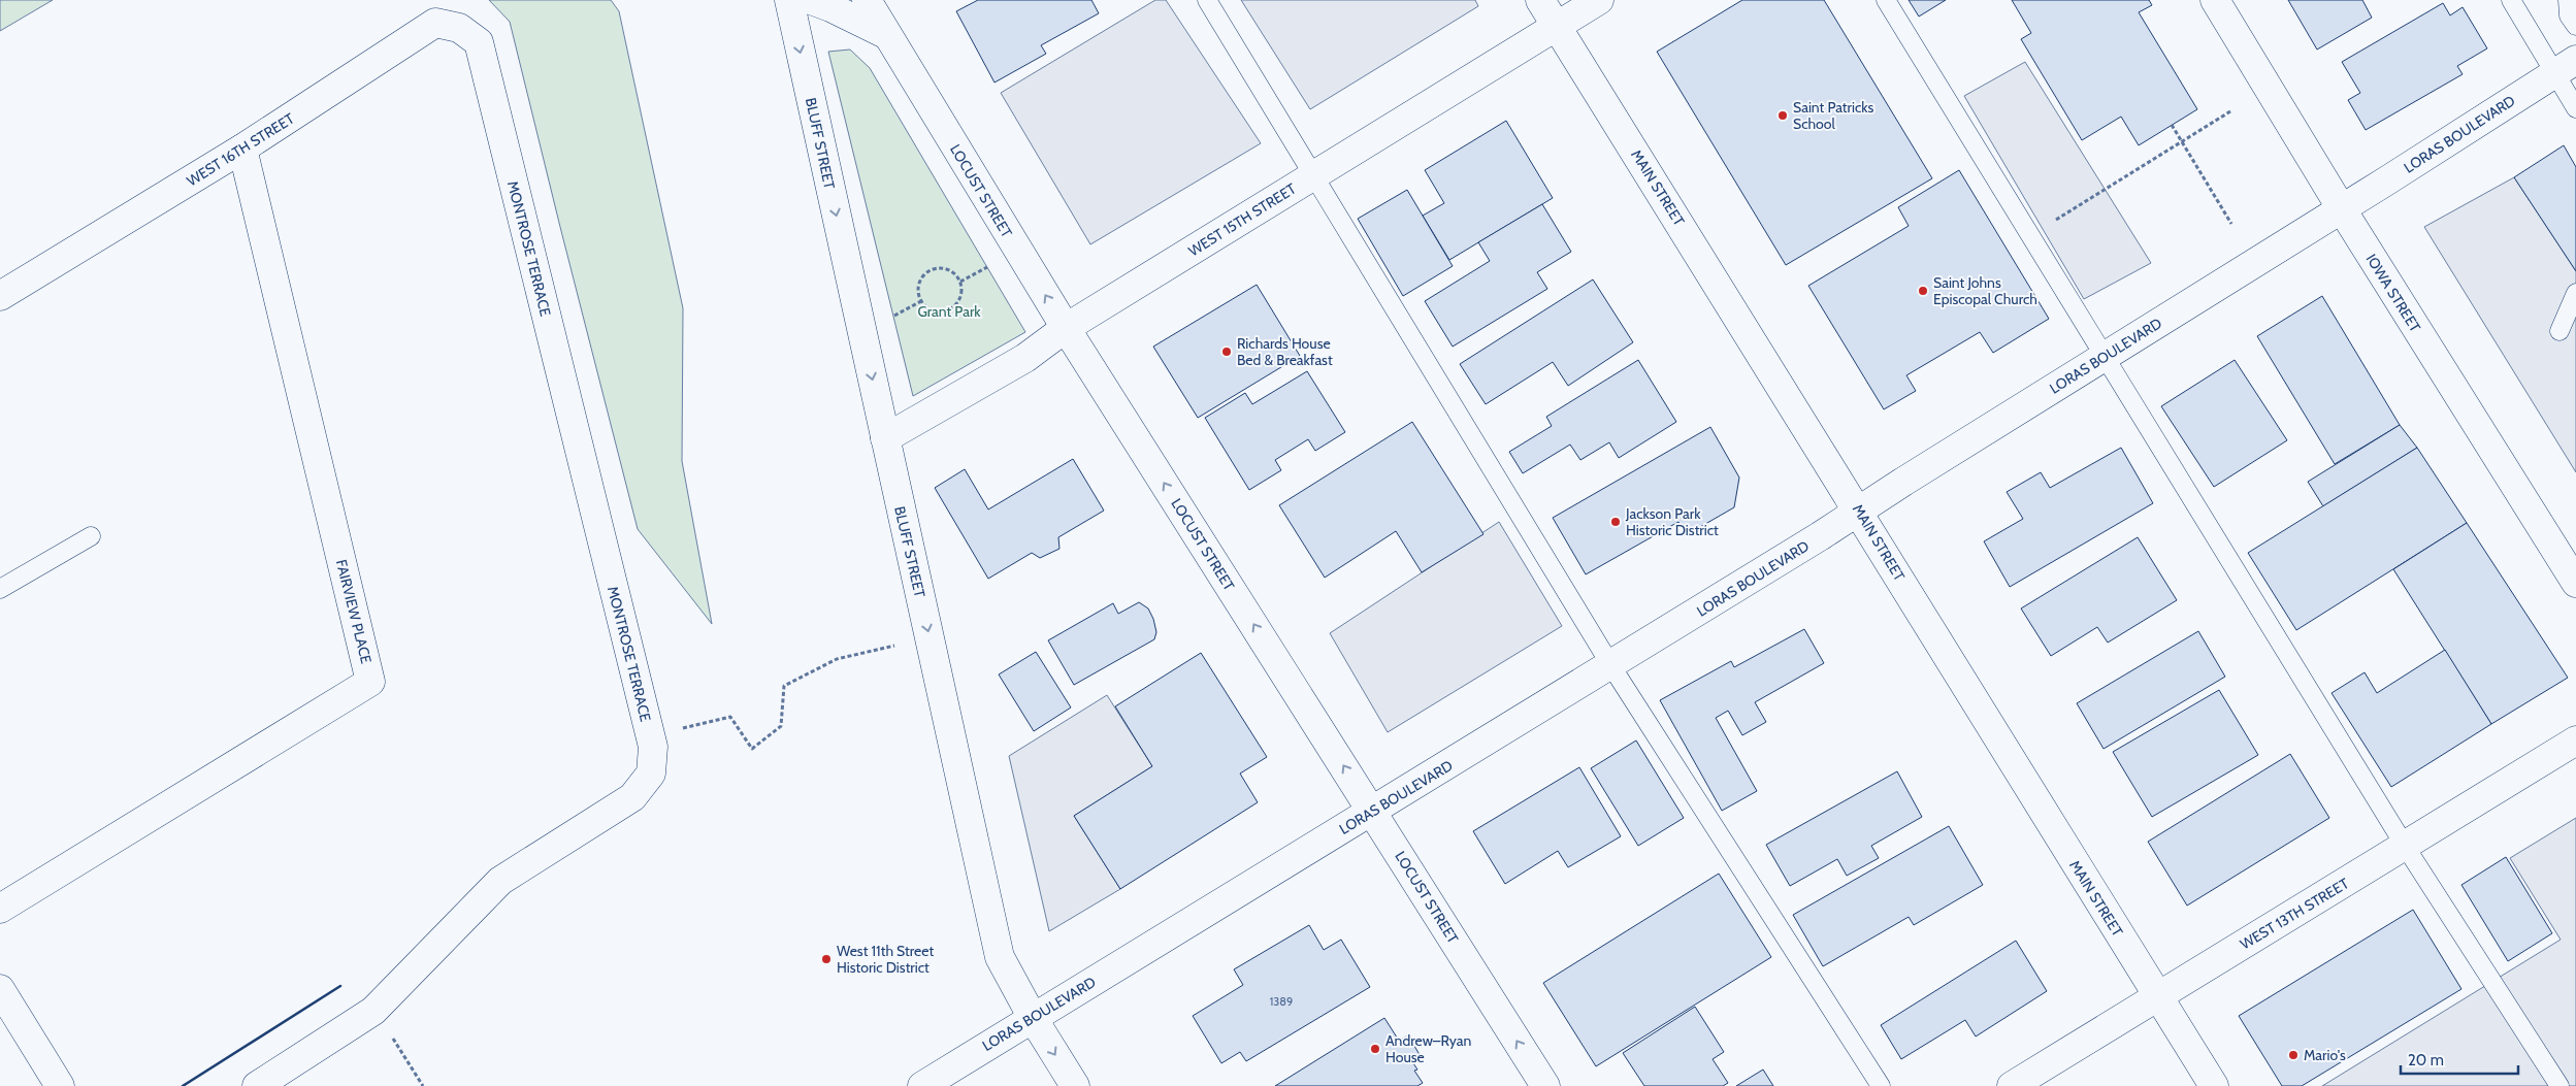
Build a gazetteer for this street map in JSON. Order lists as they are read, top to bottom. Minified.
{"streets":{"street":["LORAS BOULEVARD","BLUFF STREET","WEST 16TH STREET","MAIN STREET","LOCUST STREET","WEST 15TH STREET","MONTROSE TERRACE","IOWA STREET","FAIRVIEW PLACE","WEST 13TH STREET"]},"crossings":[["LORAS BOULEVARD","BLUFF STREET"],["LORAS BOULEVARD","MAIN STREET"],["LORAS BOULEVARD","LOCUST STREET"],["LORAS BOULEVARD","IOWA STREET"],["BLUFF STREET","WEST 15TH STREET"],["WEST 16TH STREET","MONTROSE TERRACE"],["WEST 16TH STREET","FAIRVIEW PLACE"],["MAIN STREET","WEST 15TH STREET"],["MAIN STREET","WEST 13TH STREET"],["LOCUST STREET","WEST 15TH STREET"]],"one_way":["BLUFF STREET","LOCUST STREET"],"parks":["Grant Park"],"places":["Saint Patricks School","Saint Johns Episcopal Church","Richards House Bed & Breakfast","Jackson Park Historic District","West 11th Street Historic District","Andrew–Ryan House","Mario's"],"house_numbers":["1389"],"scale_bar":"20 m"}
